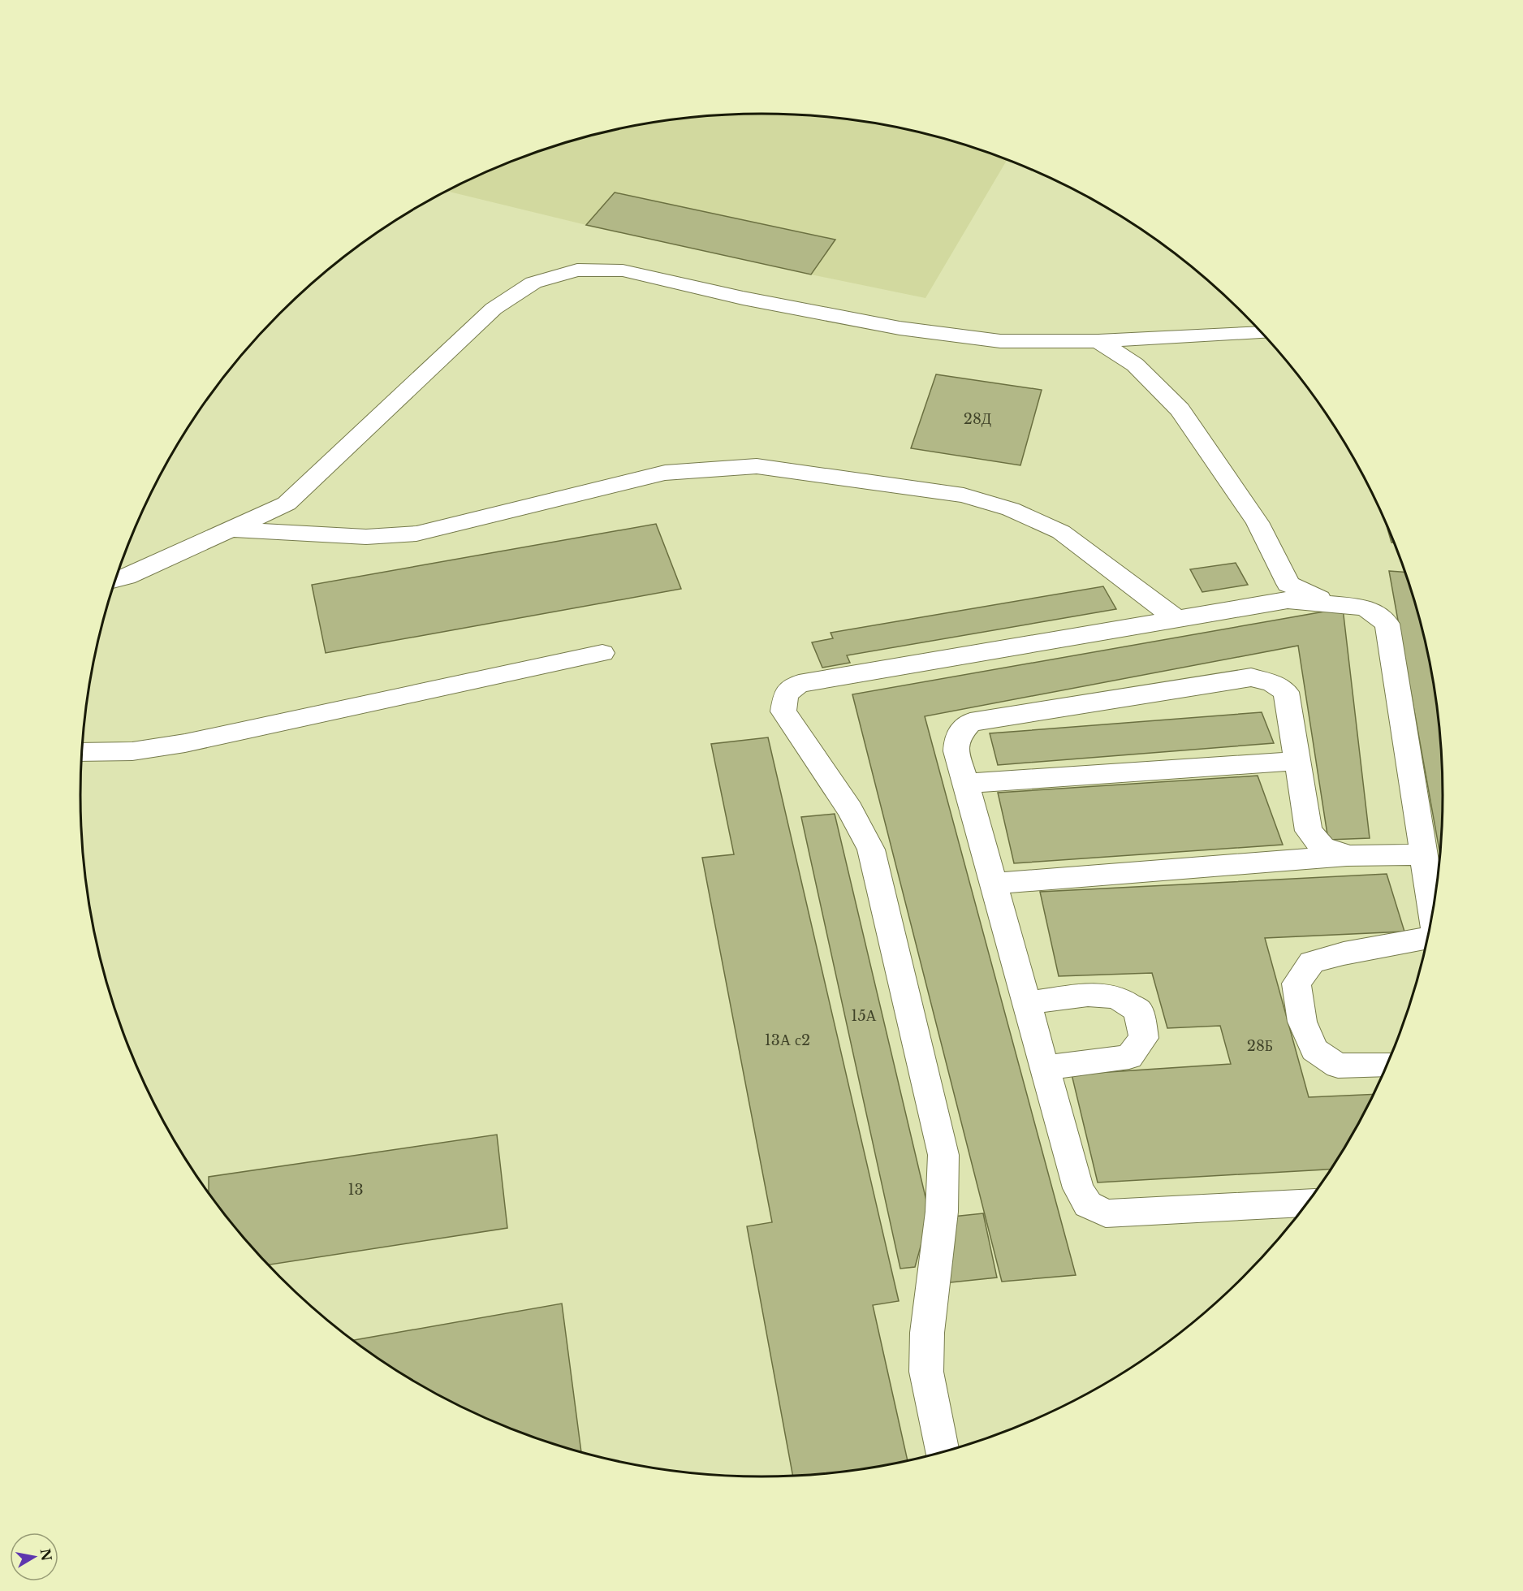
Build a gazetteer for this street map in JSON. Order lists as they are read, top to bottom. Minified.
{"house_numbers":["28Д","15А","13А с2","28Б","13"],"north":"right"}
